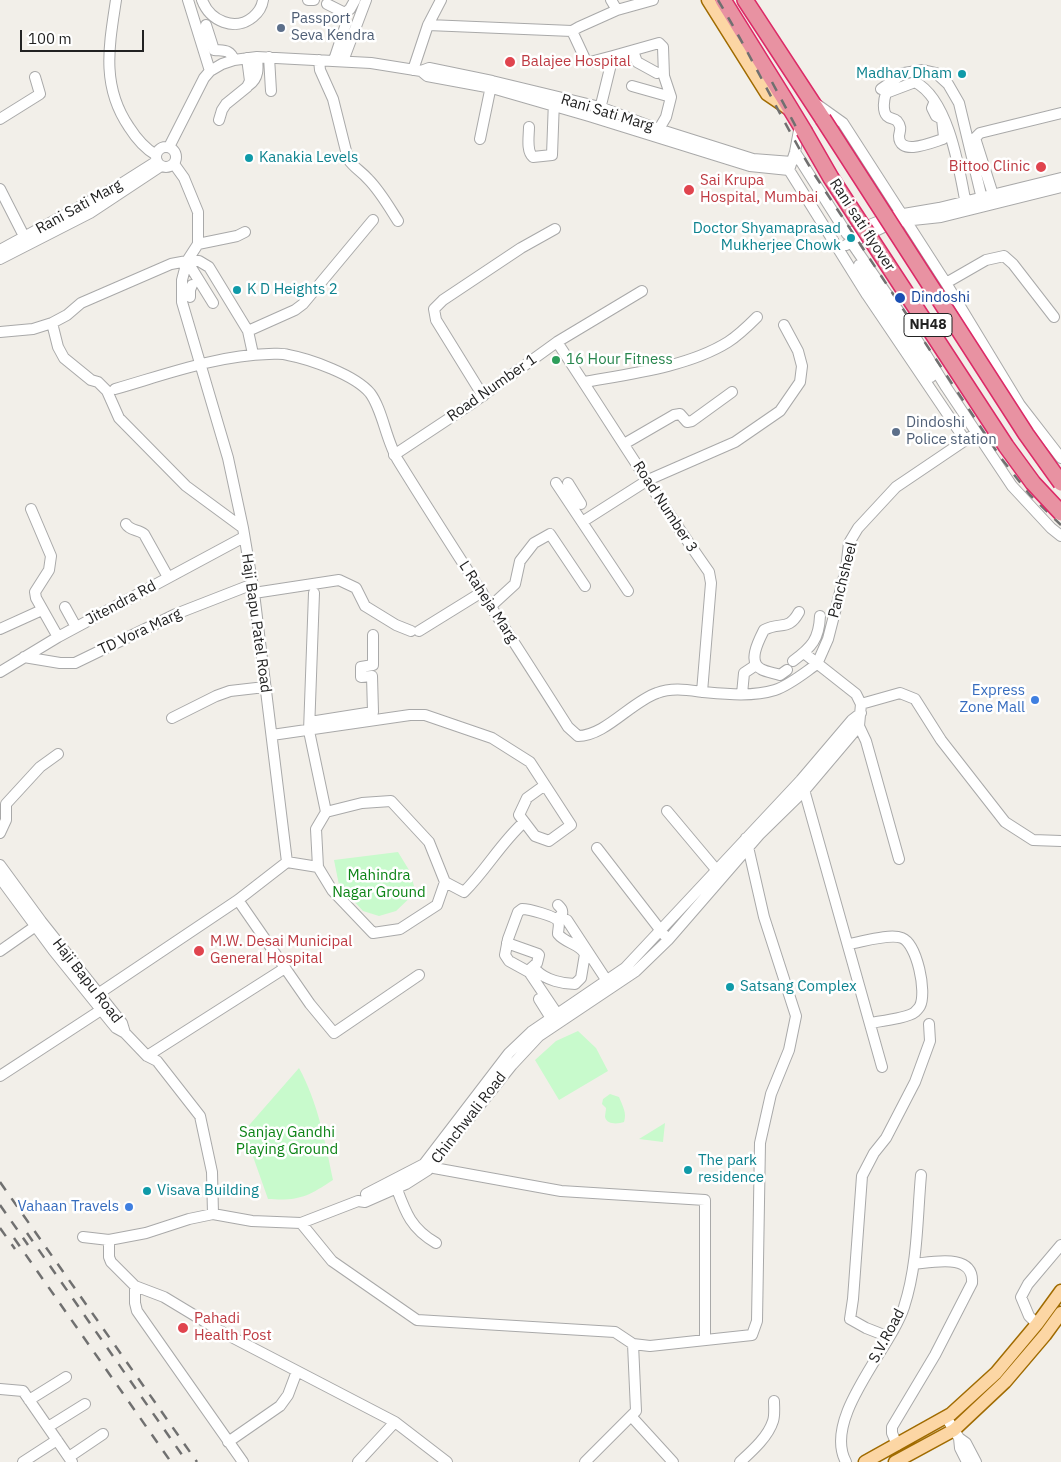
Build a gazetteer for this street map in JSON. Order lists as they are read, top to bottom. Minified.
{"streets":{"highway":["Rani sati flyover","NH48"],"street":["Rani Sati Marg","Road Number 1","Road Number 3","Panchsheel","L Raheja Marg","Jitendra Rd","Haji Bapu Patel Road","TD Vora Marg","Haji Bapu Road","Chinchwali Road","S.V.Road"]},"crossings":[["Rani sati flyover","NH48"],["Road Number 1","Road Number 3"],["Road Number 1","L Raheja Marg"],["Road Number 3","L Raheja Marg"],["Panchsheel","L Raheja Marg"],["L Raheja Marg","Haji Bapu Patel Road"],["L Raheja Marg","TD Vora Marg"],["Jitendra Rd","Haji Bapu Patel Road"],["Jitendra Rd","TD Vora Marg"],["Haji Bapu Patel Road","TD Vora Marg"]],"parks":["Mahindra Nagar Ground","Sanjay Gandhi Playing Ground"],"places":["Passport Seva Kendra","Balajee Hospital","Madhav Dham","Kanakia Levels","Bittoo Clinic","Sai Krupa Hospital, Mumbai","Doctor Shyamaprasad Mukherjee Chowk","K D Heights 2","Dindoshi","16 Hour Fitness","Dindoshi Police station","Express Zone Mall","M.W. Desai Municipal General Hospital","Satsang Complex","The park residence","Visava Building","Vahaan Travels","Pahadi Health Post"],"scale_bar":"100 m"}
